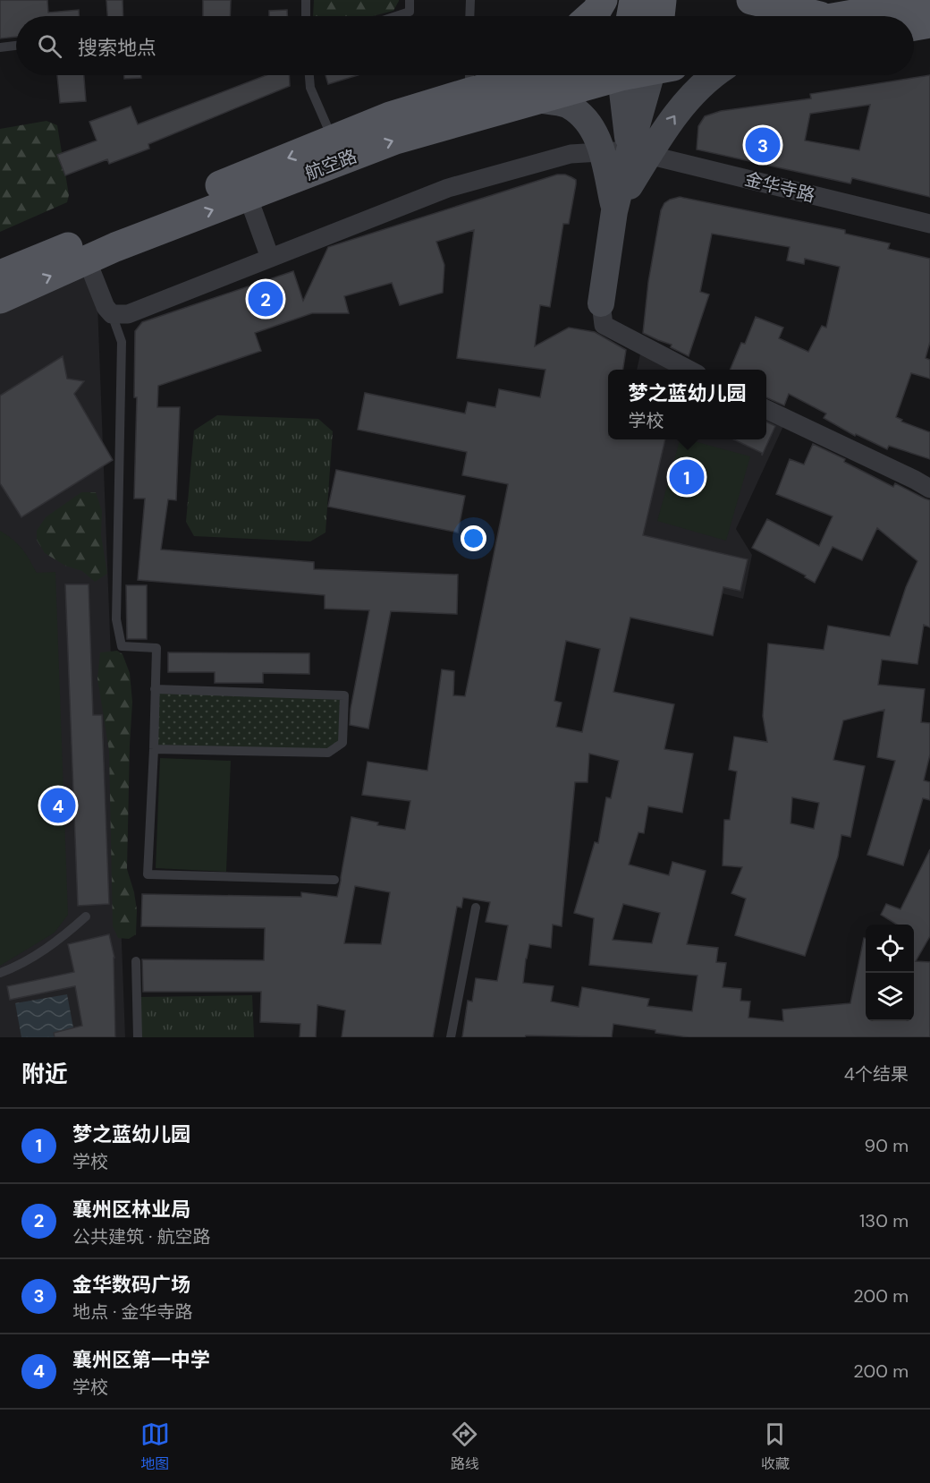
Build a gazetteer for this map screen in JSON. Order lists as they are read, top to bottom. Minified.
{"streets":{"main road":["航空路"],"street":["金华寺路"]},"page":{"search":"搜索地点","pins":["3","2","1","4"],"popup":["梦之蓝幼儿园","学校"],"heading":["附近","4个结果"],"list":[{"mark":"1","name":"梦之蓝幼儿园","note":"学校","value":"90 m"},{"mark":"2","name":"襄州区林业局","note":"公共建筑 · 航空路","value":"130 m"},{"mark":"3","name":"金华数码广场","note":"地点 · 金华寺路","value":"200 m"},{"mark":"4","name":"襄州区第一中学","note":"学校","value":"200 m"}],"nav":["地图","路线","收藏"]}}
